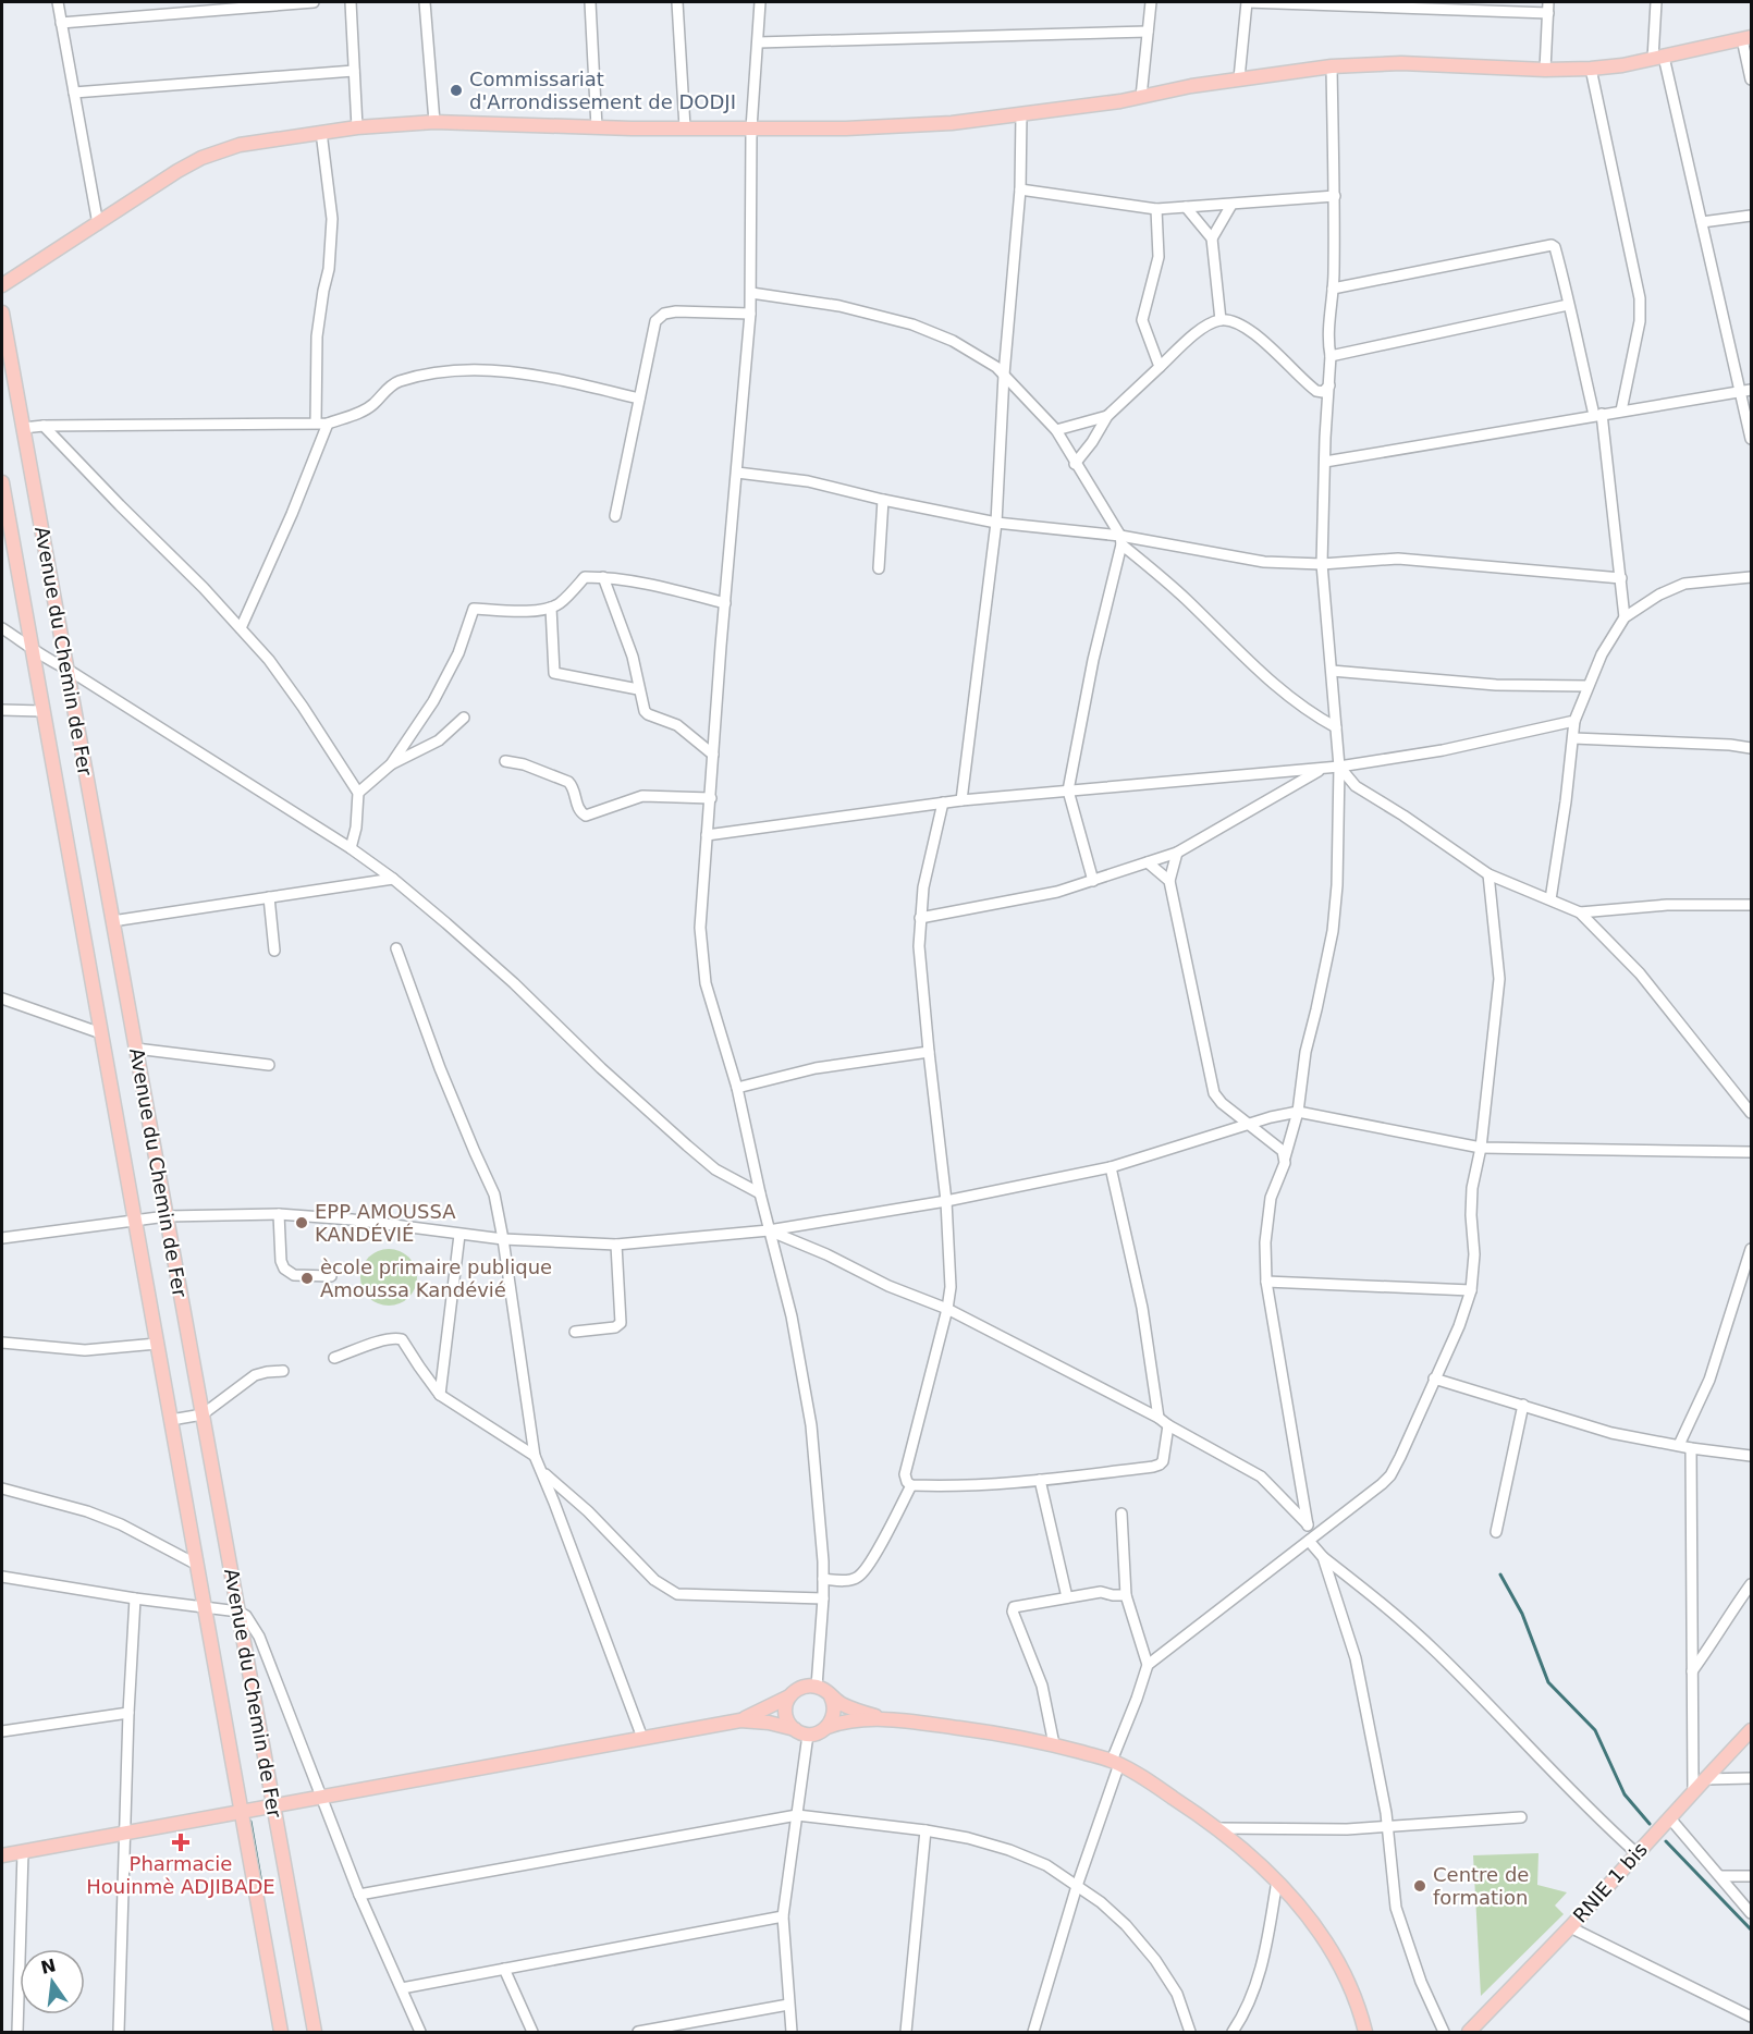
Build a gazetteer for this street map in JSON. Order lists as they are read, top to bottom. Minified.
{"streets":{"main road":["Avenue du Chemin de Fer","RNIE 1 bis"]},"places":{"other":["Commissariat d'Arrondissement de DODJI","EPP AMOUSSA KANDÉVIÉ","ècole primaire publique Amoussa Kandévié","Centre de formation"],"health":["Pharmacie Houinmè ADJIBADE"]},"north":"top"}
